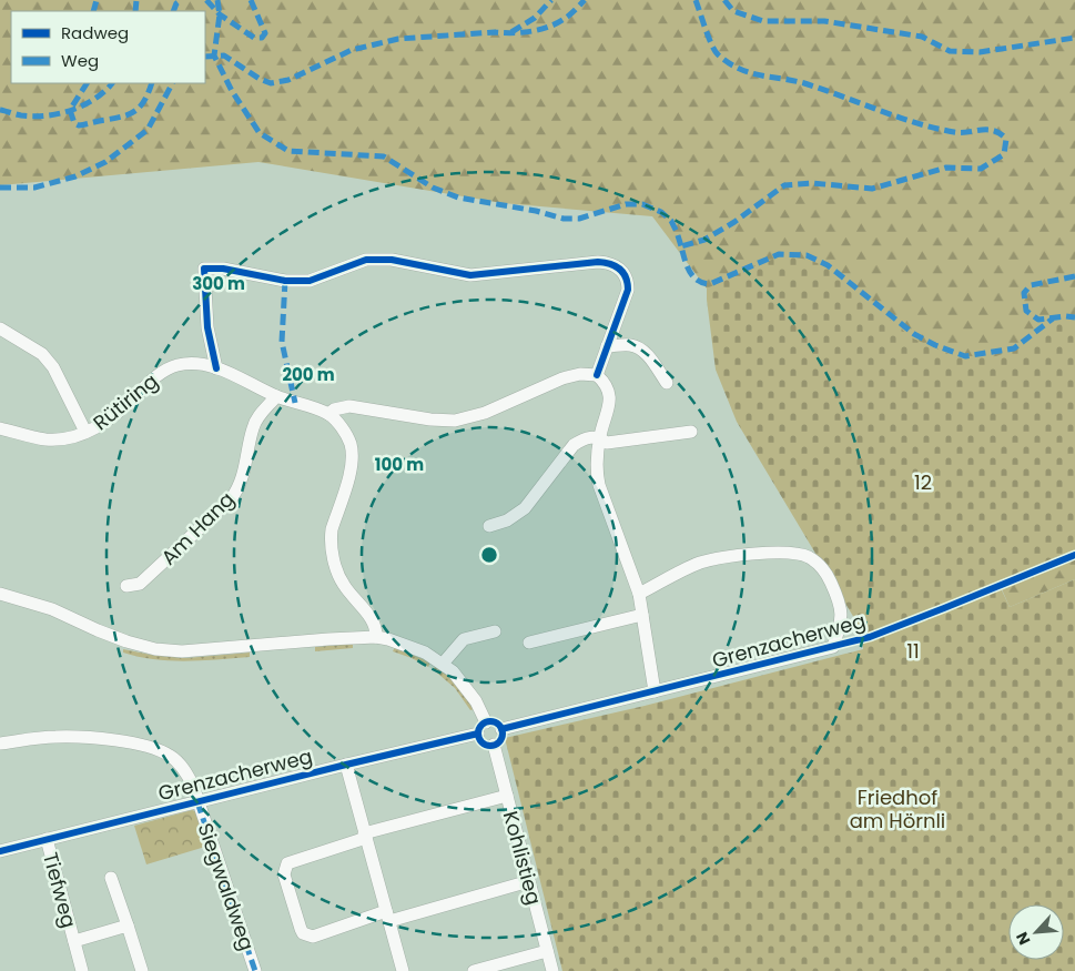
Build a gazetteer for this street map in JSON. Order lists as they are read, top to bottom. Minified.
{"streets":{"street":["Rütiring","Am Hang","Grenzacherweg","Kohlistieg","Siegwaldweg","Tiefweg"]},"crossings":[["Rütiring","Am Hang"],["Grenzacherweg","Kohlistieg"],["Grenzacherweg","Siegwaldweg"],["Grenzacherweg","Tiefweg"]],"parks":["12","11","Friedhof am Hörnli"],"legend":["Radweg","Weg"],"north":"bottom left","rings":["300 m","200 m","100 m"]}
